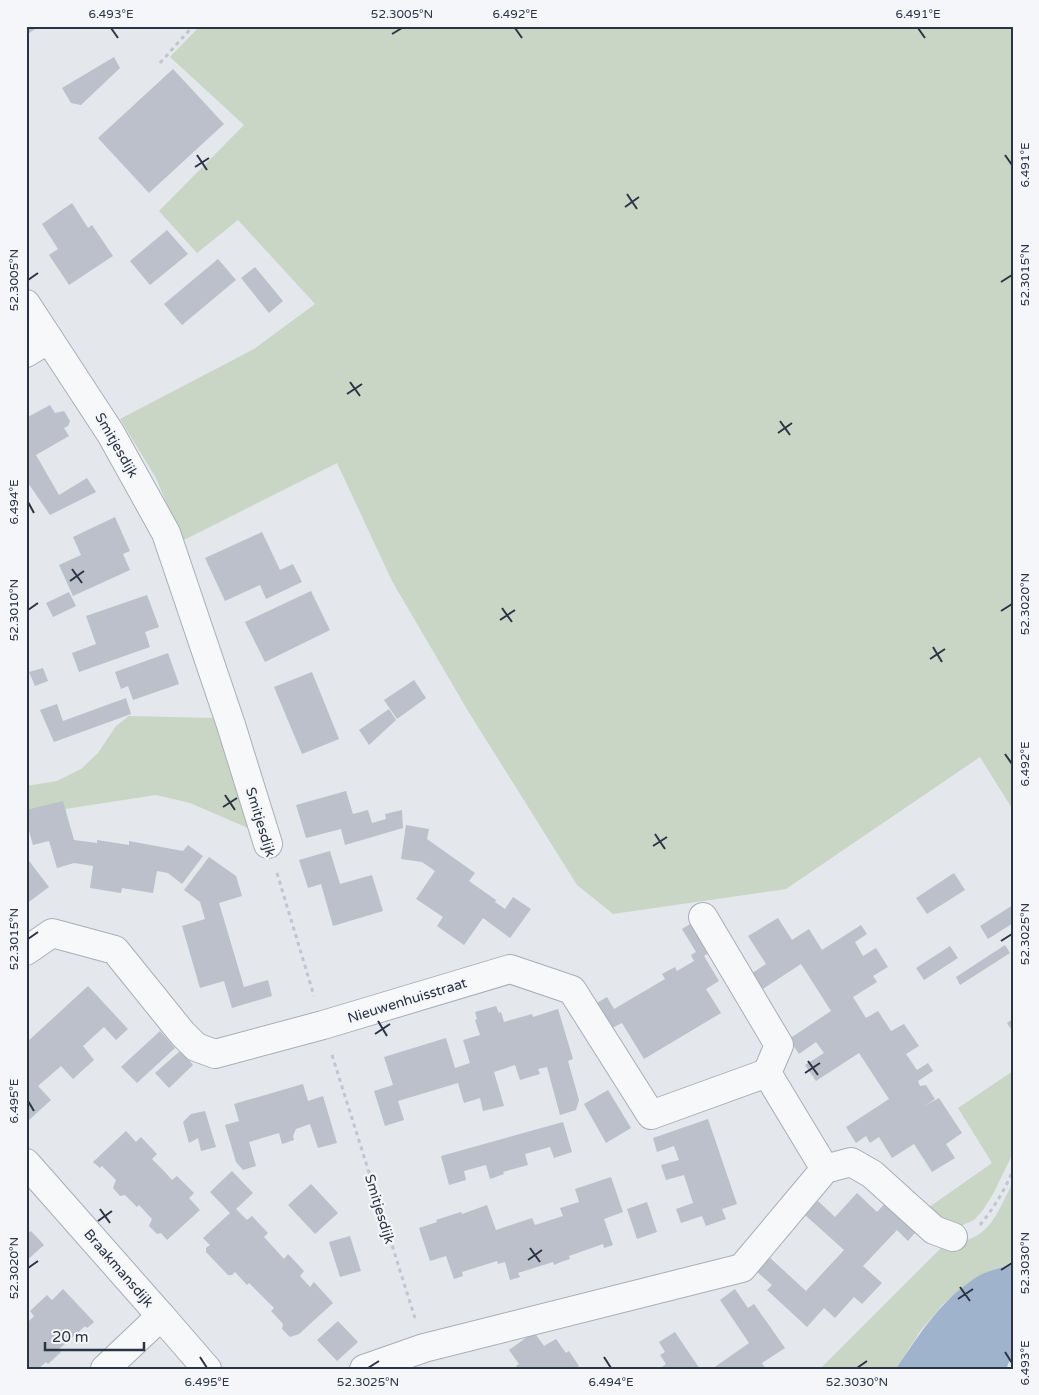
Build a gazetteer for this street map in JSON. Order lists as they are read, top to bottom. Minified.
{"streets":{"street":["Smitjesdijk","Nieuwenhuisstraat","Braakmansdijk"]},"crossings":[["Smitjesdijk","Nieuwenhuisstraat"]],"scale_bar":"20 m","coordinates":["6.493°E","52.3005°N","6.492°E","6.491°E","52.3015°N","6.494°E","52.3020°N","52.3010°N","52.3025°N","6.495°E","52.3030°N"]}
